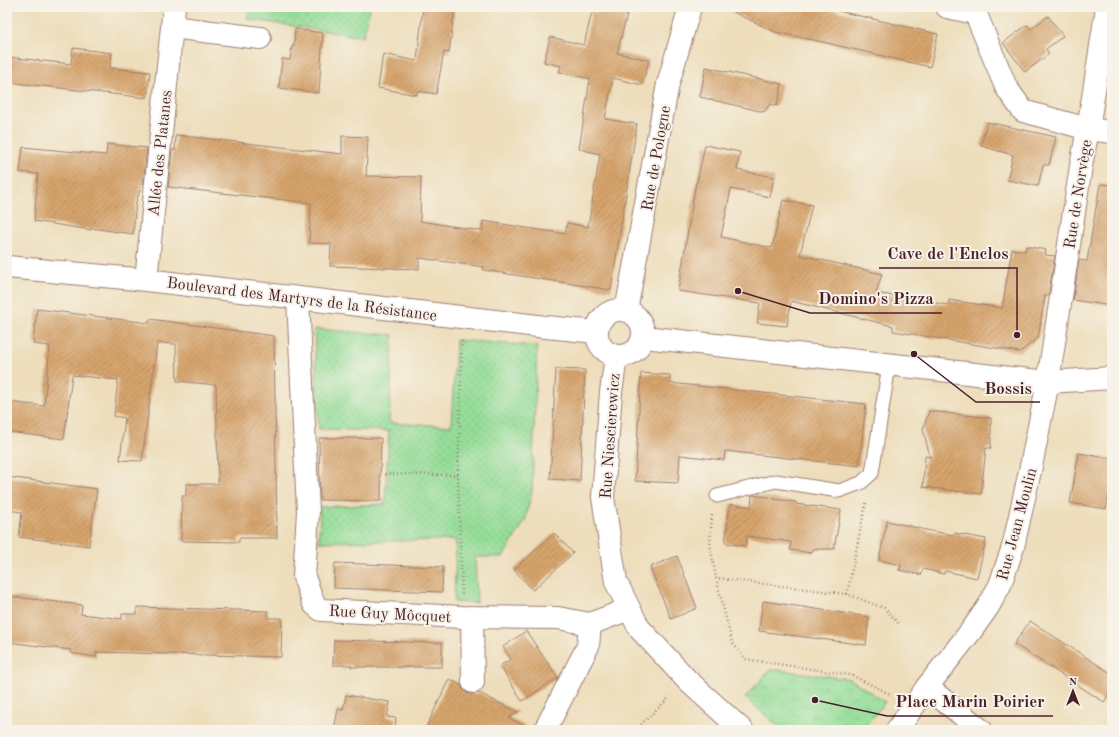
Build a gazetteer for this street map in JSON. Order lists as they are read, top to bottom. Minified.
{"streets":{"street":["Allée des Platanes","Rue de Pologne","Rue de Norvège","Boulevard des Martyrs de la Résistance","Rue Niescierewicz","Rue Jean Moulin","Rue Guy Môcquet"]},"crossings":[["Allée des Platanes","Boulevard des Martyrs de la Résistance"],["Rue de Pologne","Boulevard des Martyrs de la Résistance"],["Rue de Pologne","Rue Niescierewicz"],["Rue de Norvège","Rue Jean Moulin"],["Boulevard des Martyrs de la Résistance","Rue Niescierewicz"],["Boulevard des Martyrs de la Résistance","Rue Guy Môcquet"]],"places":["Domino's Pizza","Cave de l'Enclos","Bossis","Place Marin Poirier"],"north":"top"}
